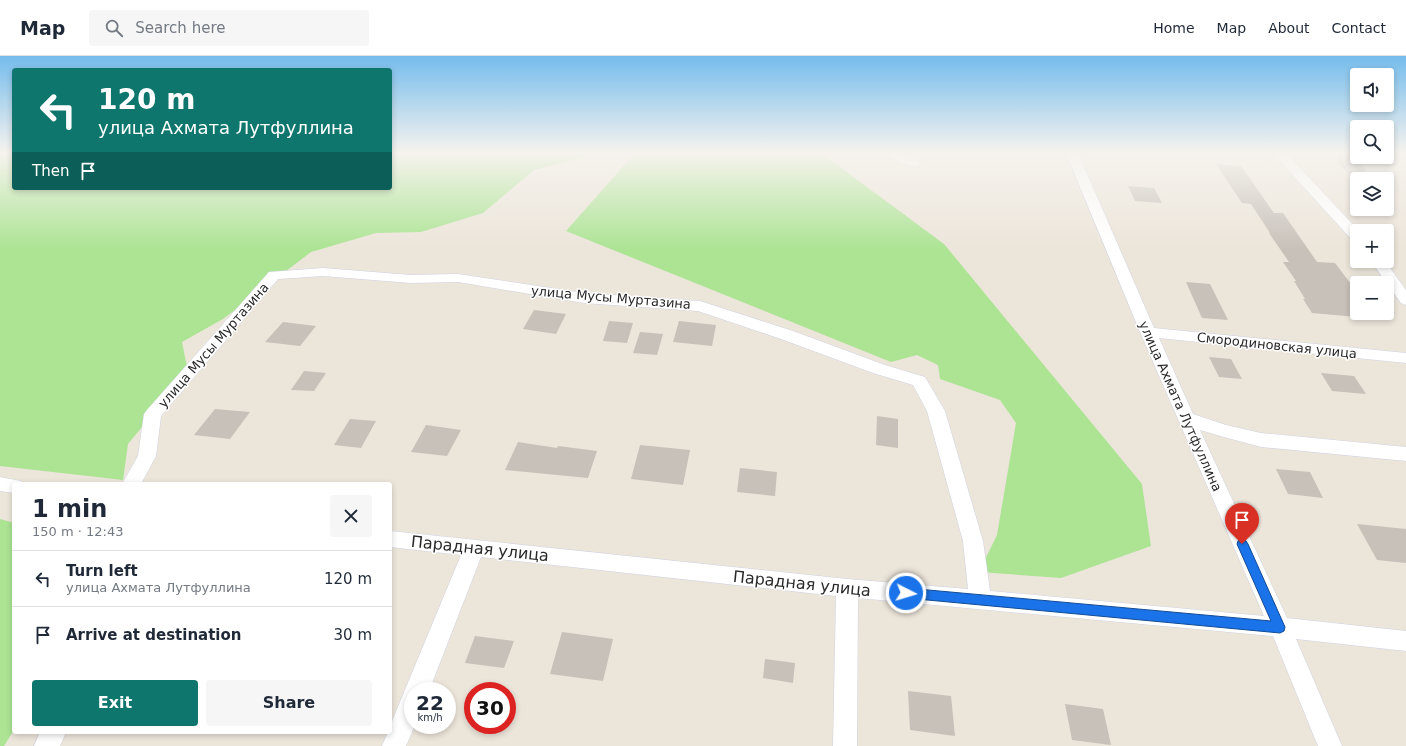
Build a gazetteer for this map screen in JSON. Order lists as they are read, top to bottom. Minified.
{"streets":{"street":["улица Мусы Муртазина","Смородиновская улица","улица Ахмата Лутфуллина","Парадная улица"]},"crossings":[["улица Мусы Муртазина","Парадная улица"],["Смородиновская улица","улица Ахмата Лутфуллина"],["улица Ахмата Лутфуллина","Парадная улица"]],"page":{"header":"Map","search":"Search here","nav":["Home","Map","About","Contact"],"map_buttons":["+","−"],"turn":["120 m","улица Ахмата Лутфуллина"],"then":"Then","heading":["1 min","150 m · 12:43"],"list":[{"name":"Turn left","note":"улица Ахмата Лутфуллина","value":"120 m"},{"name":"Arrive at destination","value":"30 m"}],"buttons":["Exit","Share"],"speed":"22 km/h","limit":"30"}}
